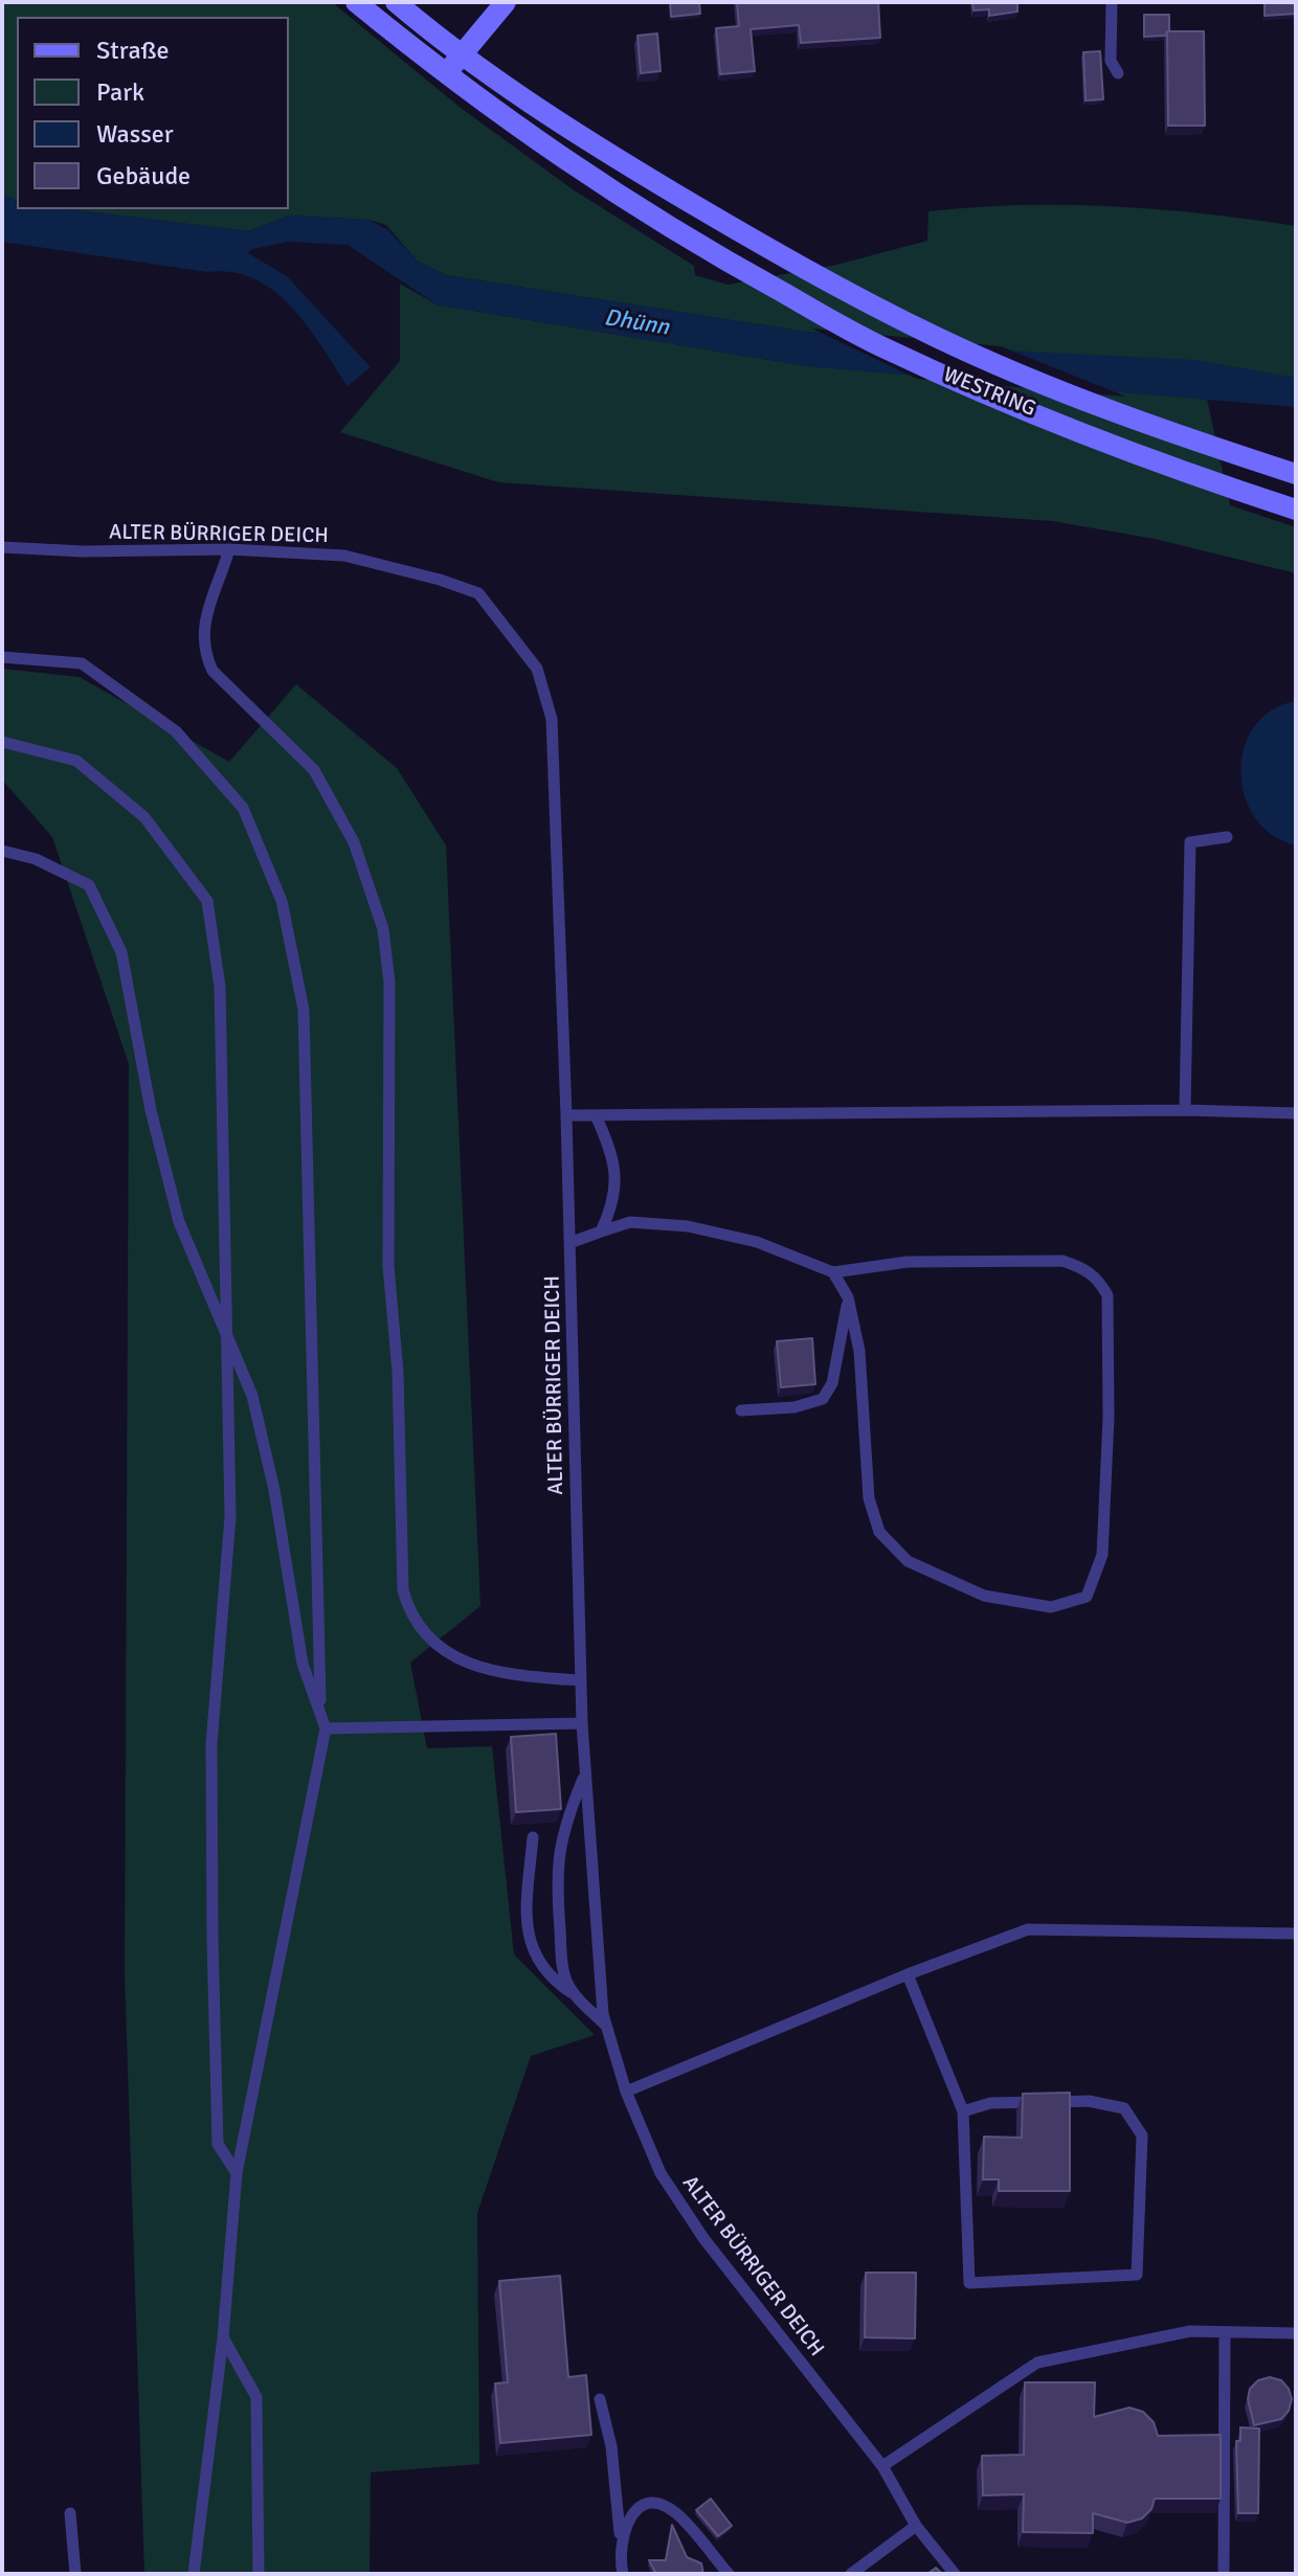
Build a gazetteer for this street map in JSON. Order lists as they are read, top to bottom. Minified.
{"streets":{"main road":["WESTRING"],"lane":["ALTER BÜRRIGER DEICH"]},"water":["Dhünn"],"legend":["Straße","Park","Wasser","Gebäude"]}
